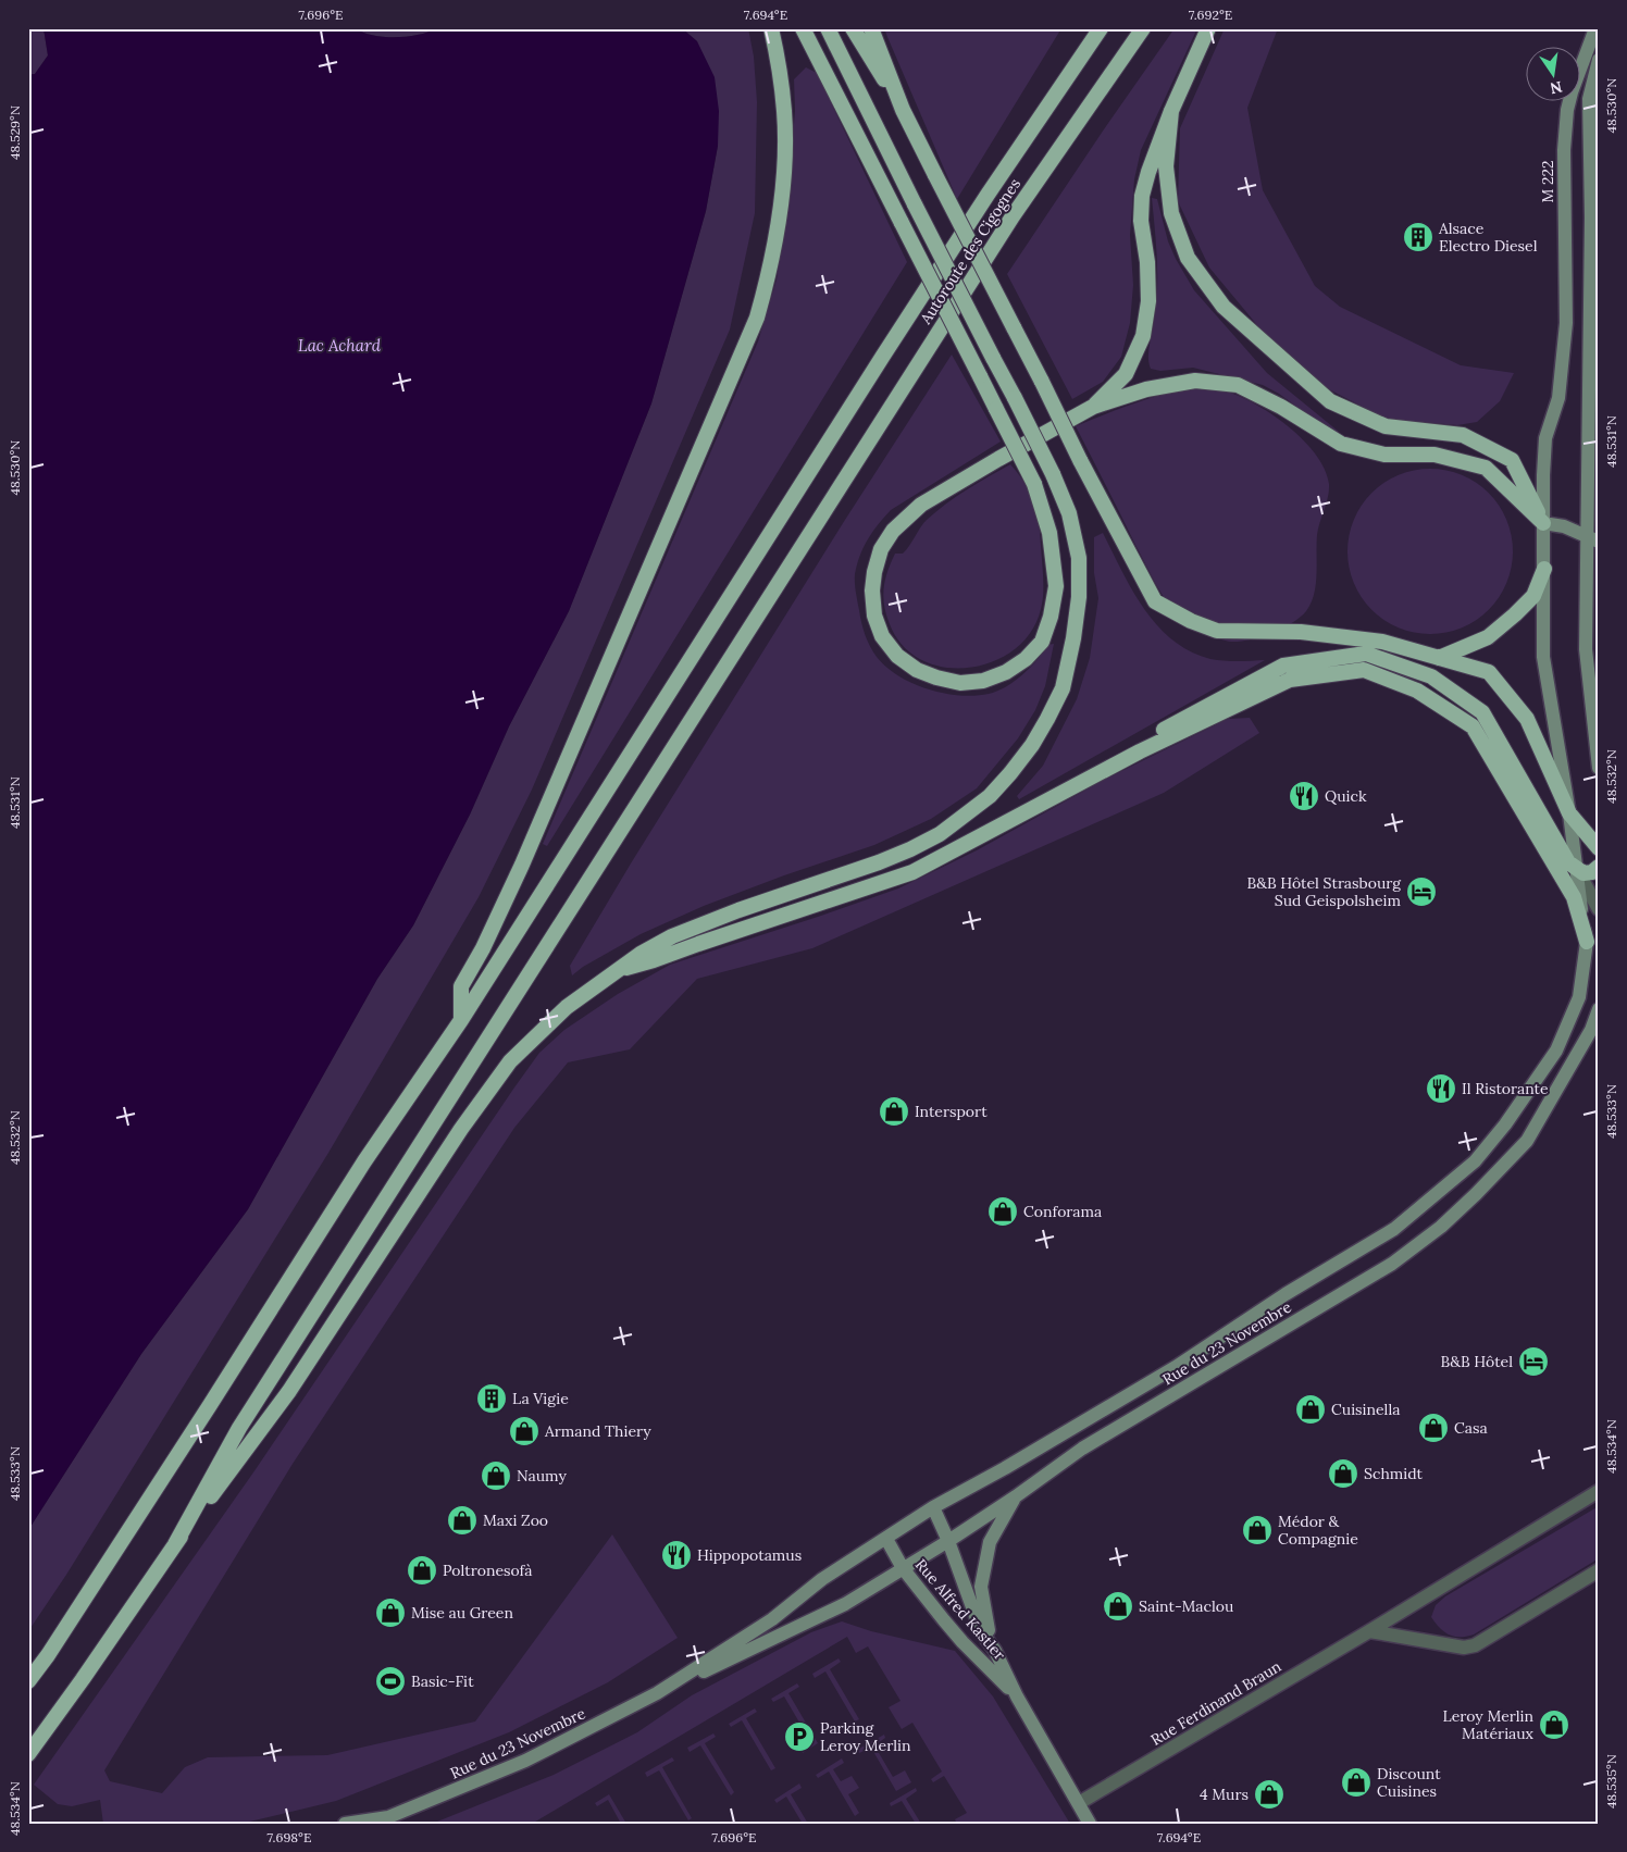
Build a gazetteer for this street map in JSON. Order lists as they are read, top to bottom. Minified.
{"streets":{"highway":["Autoroute des Cigognes"],"main road":["M 222","Rue du 23 Novembre","Rue Alfred Kastler"],"street":["Rue Ferdinand Braun"]},"crossings":[["M 222","Rue du 23 Novembre"],["Rue du 23 Novembre","Rue Alfred Kastler"],["Rue Alfred Kastler","Rue Ferdinand Braun"]],"water":["Lac Achard"],"places":{"building":["Alsace Electro Diesel","La Vigie"],"restaurant":["Quick","Il Ristorante","Hippopotamus"],"hotel":["B&B Hôtel Strasbourg Sud Geispolsheim","B&B Hôtel"],"shop":["Intersport","Conforama","Cuisinella","Casa","Armand Thiery","Schmidt","Naumy","Maxi Zoo","Médor & Compagnie","Poltronesofà","Saint-Maclou","Mise au Green","Leroy Merlin Matériaux","Discount Cuisines","4 Murs"],"sports":["Basic-Fit"],"parking":["Parking Leroy Merlin"]},"north":"bottom","coordinates":["7.696°E","7.694°E","7.692°E","48.530°N","48.529°N","48.531°N","48.532°N","48.533°N","48.534°N","48.535°N","7.698°E"]}
